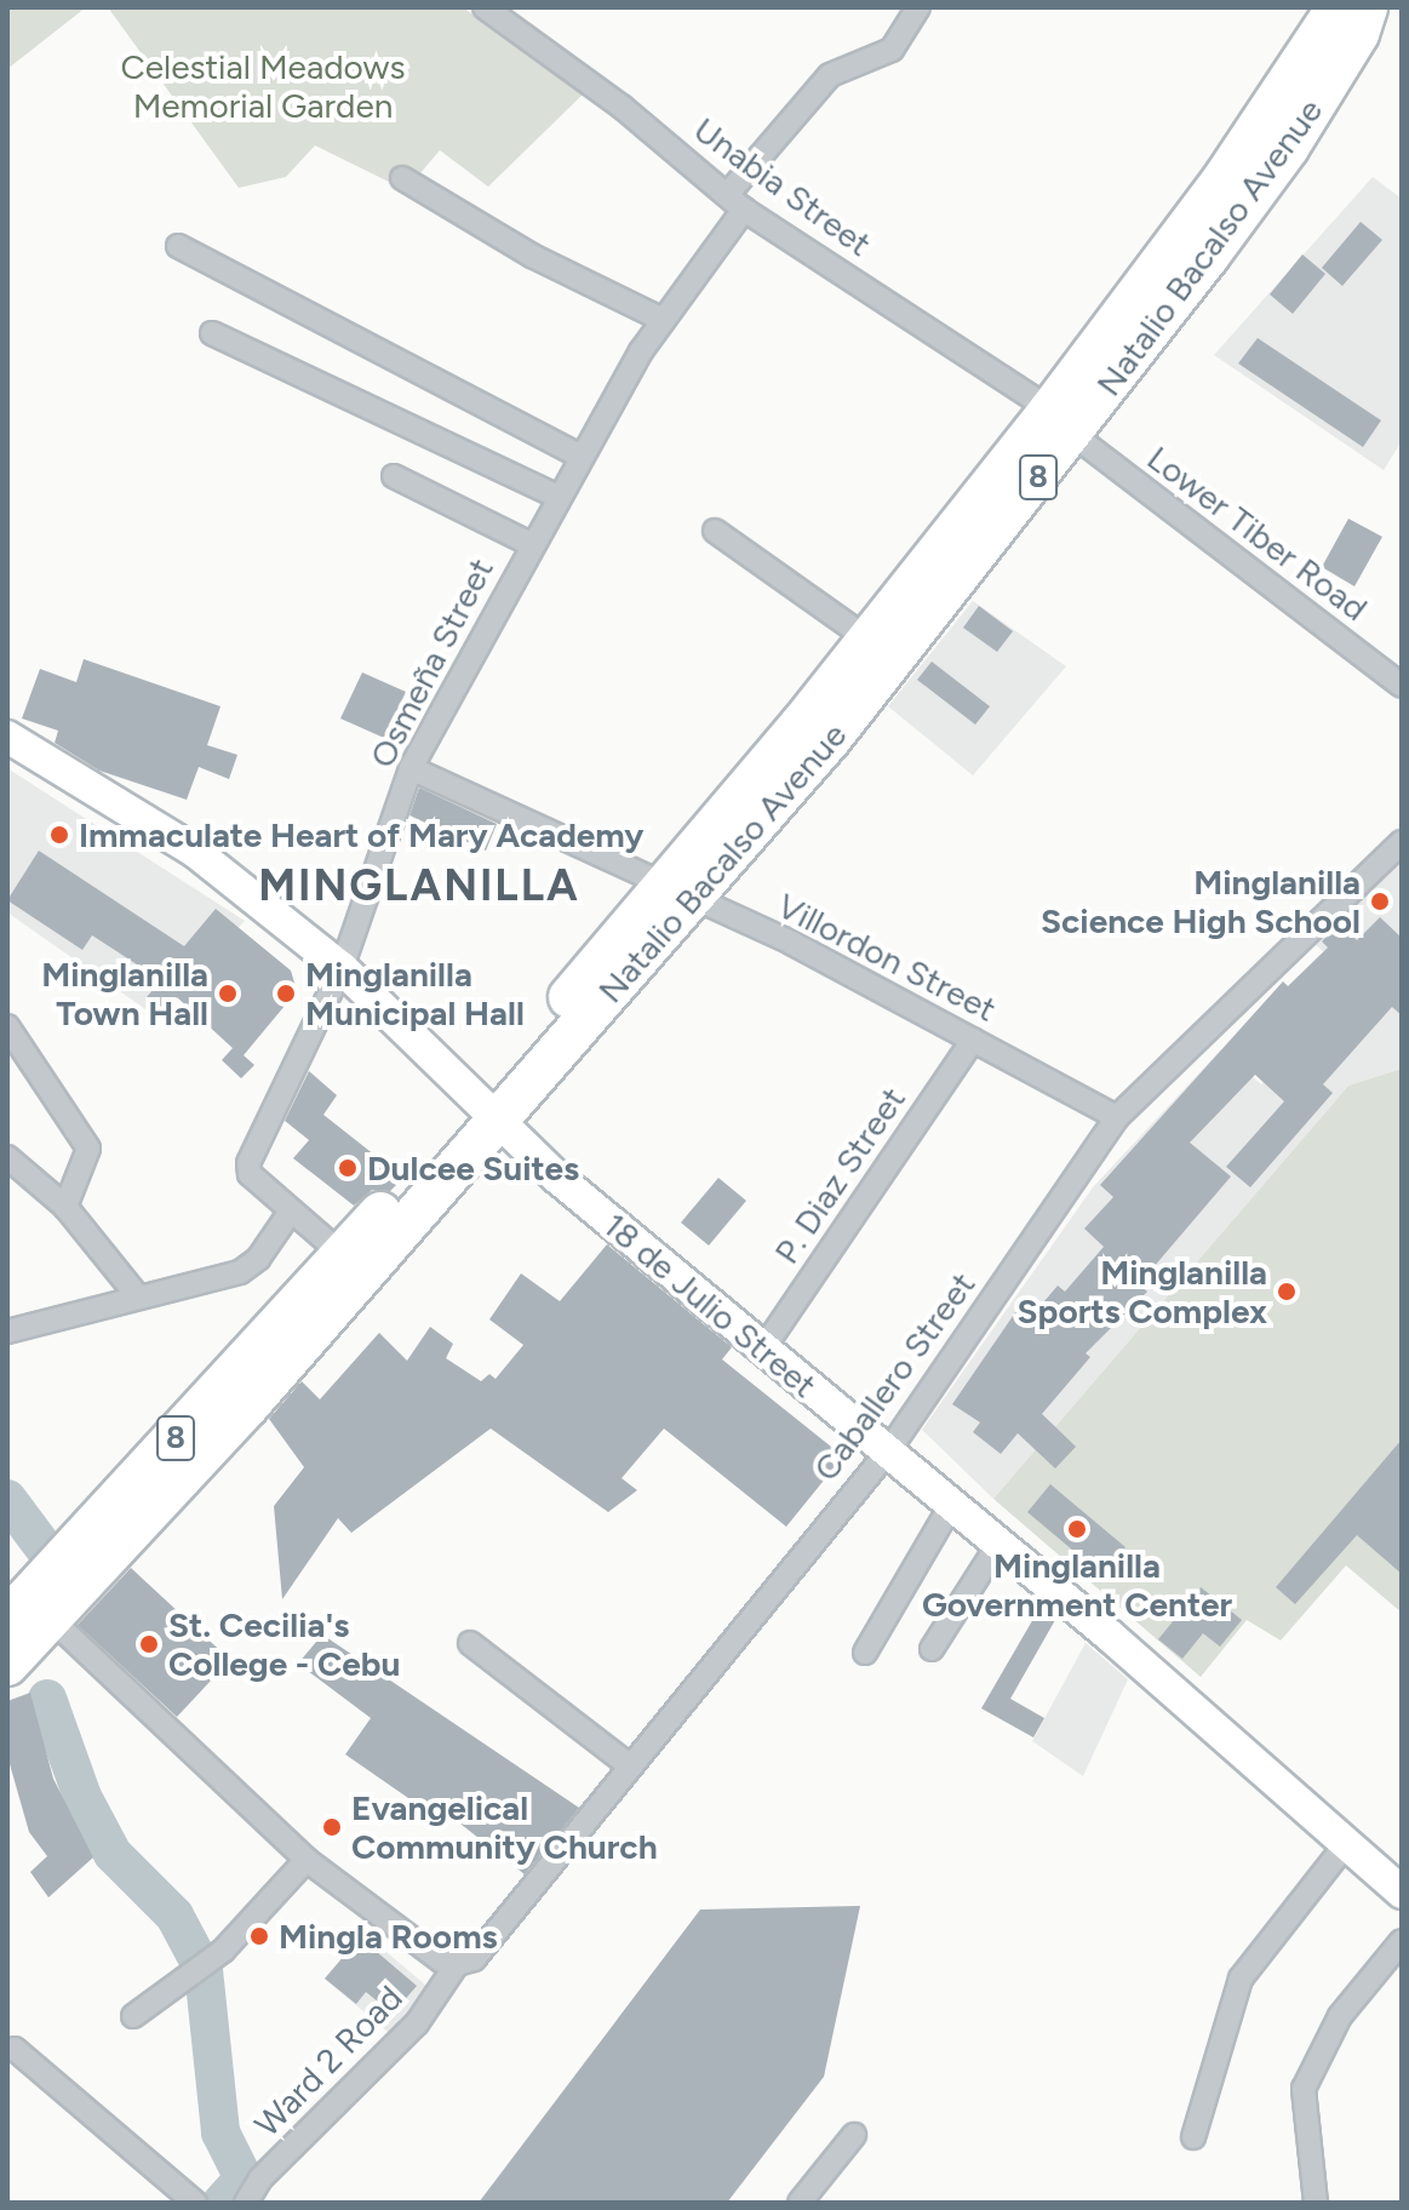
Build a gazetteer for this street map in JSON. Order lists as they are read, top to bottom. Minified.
{"streets":{"highway":["Natalio Bacalso Avenue","8"],"street":["Unabia Street","Lower Tiber Road","Osmeña Street","Villordon Street","P. Diaz Street","18 de Julio Street","Caballero Street","Ward 2 Road"]},"crossings":[["Unabia Street","Natalio Bacalso Avenue"],["Unabia Street","Lower Tiber Road"],["Unabia Street","Osmeña Street"],["Natalio Bacalso Avenue","Lower Tiber Road"],["Natalio Bacalso Avenue","Osmeña Street"],["Natalio Bacalso Avenue","Villordon Street"],["Natalio Bacalso Avenue","18 de Julio Street"],["Osmeña Street","Villordon Street"],["Osmeña Street","18 de Julio Street"],["Villordon Street","P. Diaz Street"],["Villordon Street","Caballero Street"],["P. Diaz Street","18 de Julio Street"],["18 de Julio Street","Caballero Street"],["Caballero Street","Ward 2 Road"]],"districts":["MINGLANILLA"],"parks":["Celestial Meadows Memorial Garden"],"places":["Immaculate Heart of Mary Academy","Minglanilla Science High School","Minglanilla Town Hall","Minglanilla Municipal Hall","Dulcee Suites","Minglanilla Sports Complex","Minglanilla Government Center","St. Cecilia's College - Cebu","Evangelical Community Church","Mingla Rooms"]}
